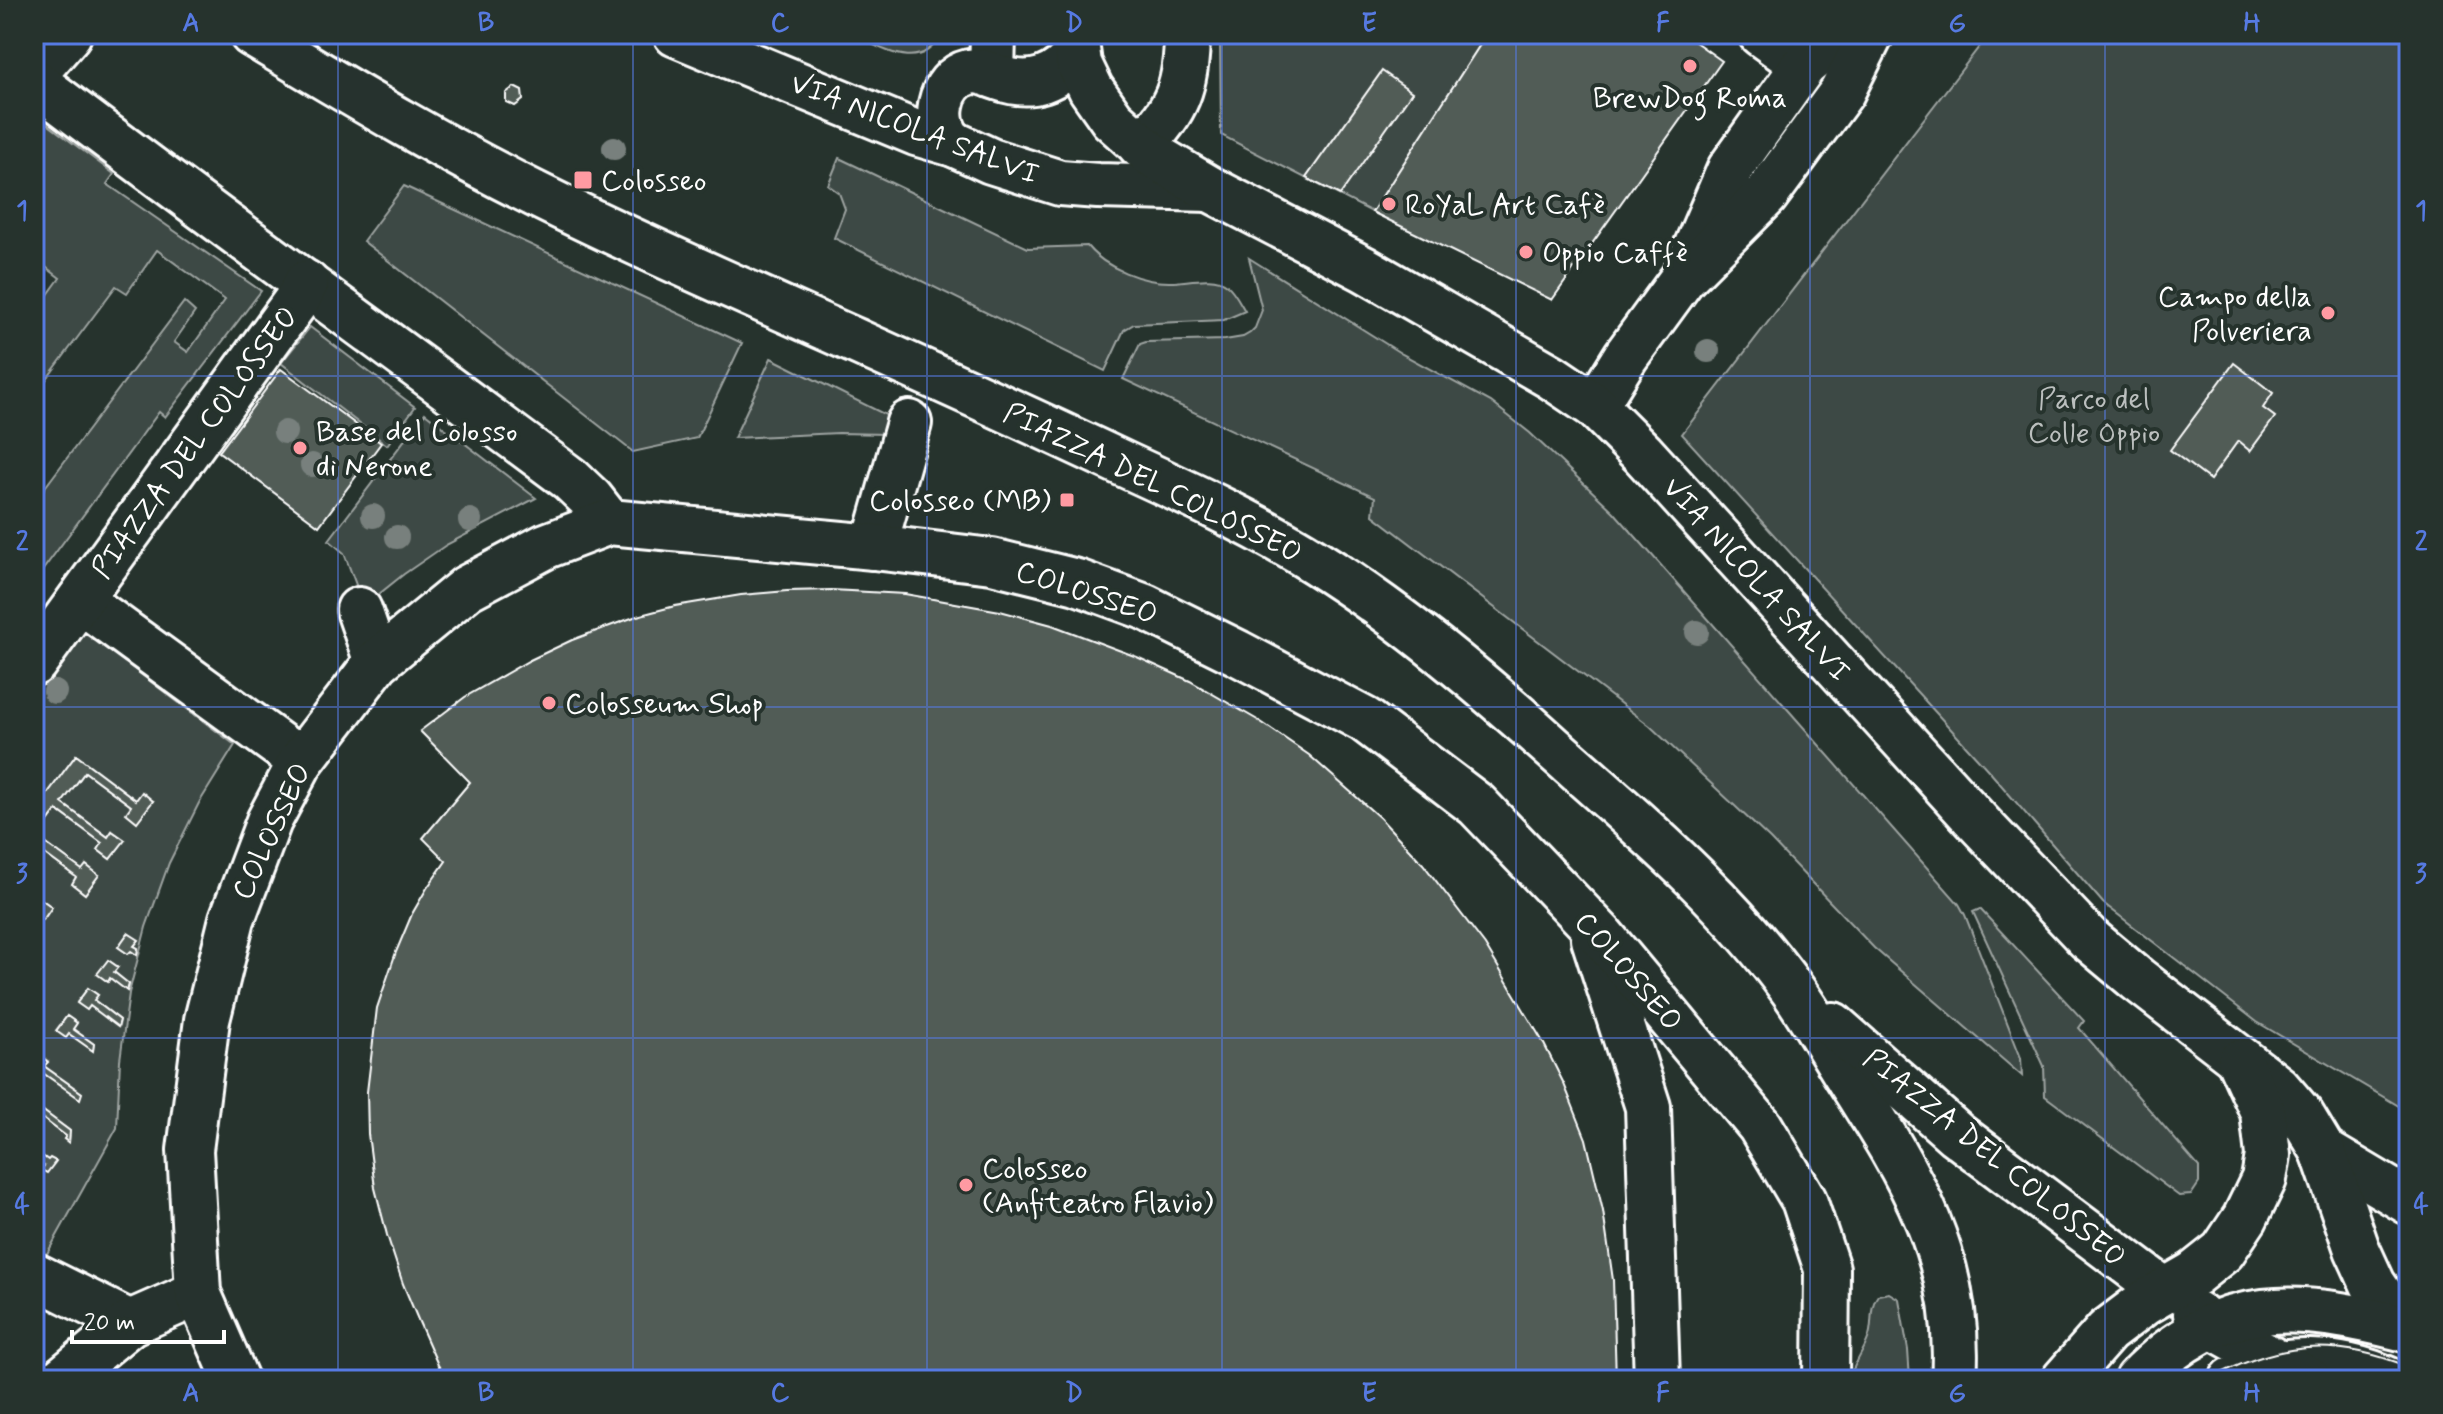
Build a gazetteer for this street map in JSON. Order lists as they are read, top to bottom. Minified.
{"streets":{"street":["VIA NICOLA SALVI","PIAZZA DEL COLOSSEO","COLOSSEO"]},"crossings":[["VIA NICOLA SALVI","PIAZZA DEL COLOSSEO"],["PIAZZA DEL COLOSSEO","COLOSSEO"]],"parks":["Parco del Colle Oppio"],"places":{"other":["BrewDog Roma","RoYaL Art Cafè","Oppio Caffè","Campo della Polveriera","Base del Colosso di Nerone","Colosseum Shop","Colosseo (Anfiteatro Flavio)"],"transit":["Colosseo","Colosseo (MB)"]},"scale_bar":"20 m","grid":{"columns":["A","B","C","D","E","F","G","H"],"rows":["1","2","3","4"]}}
